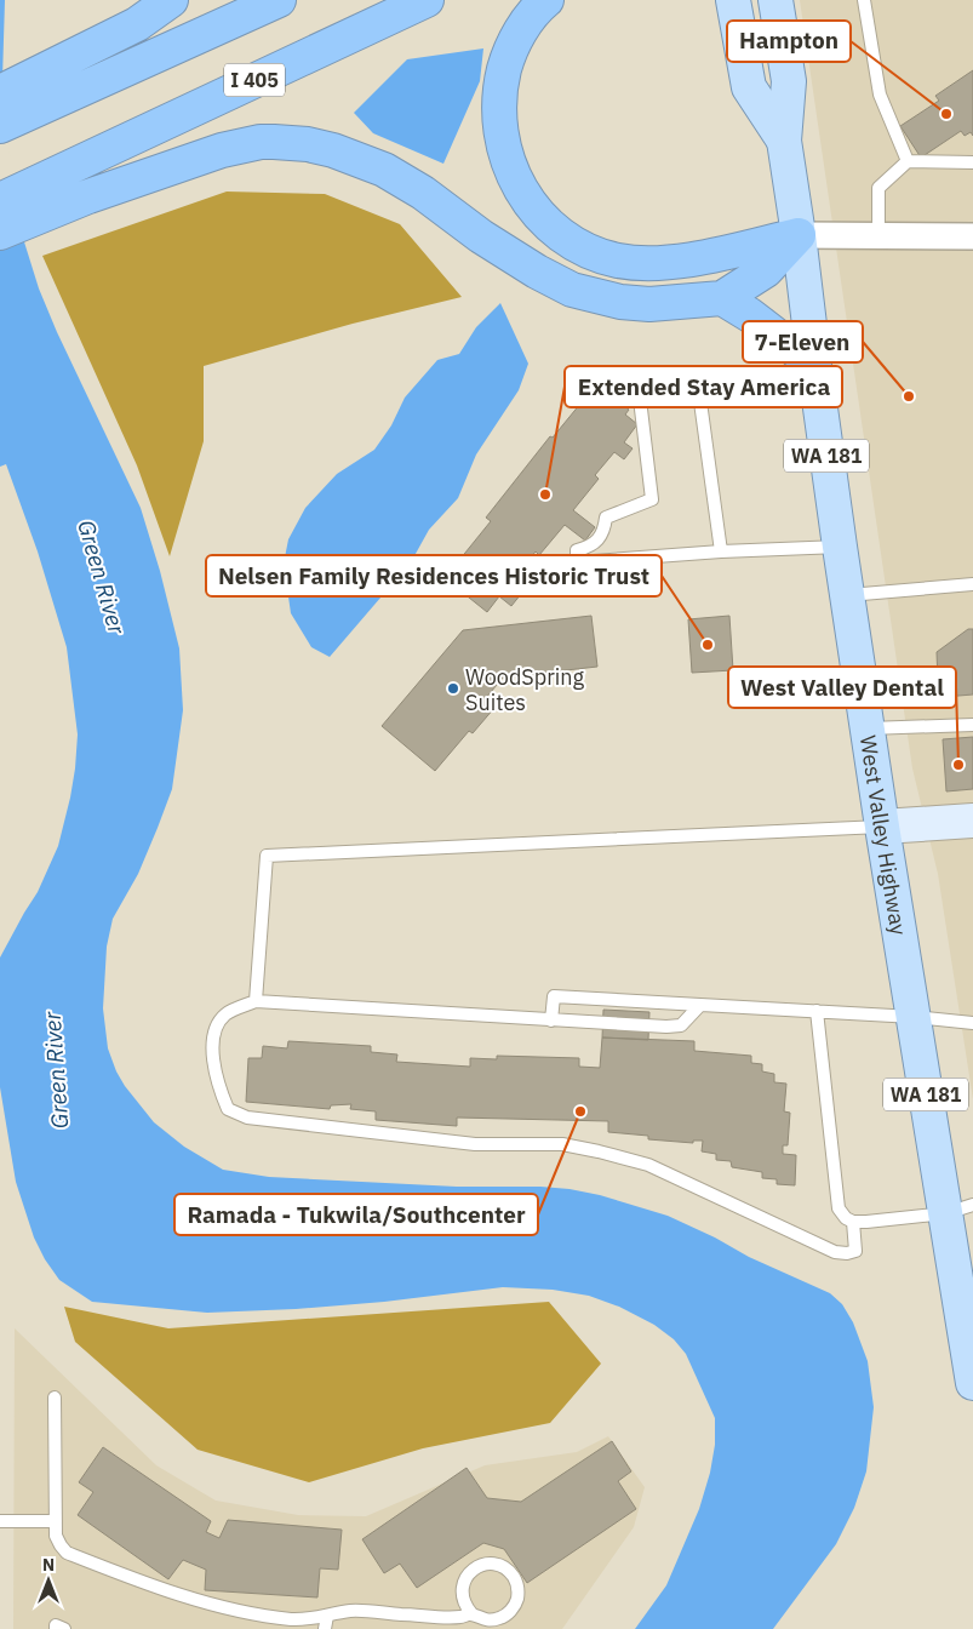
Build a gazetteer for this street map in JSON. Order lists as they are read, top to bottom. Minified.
{"streets":{"highway":["I 405"],"main road":["WA 181","West Valley Highway"]},"water":["Green River"],"places":["Hampton","7-Eleven","Extended Stay America","Nelsen Family Residences Historic Trust","WoodSpring Suites","West Valley Dental","Ramada - Tukwila/Southcenter"],"north":"top"}
